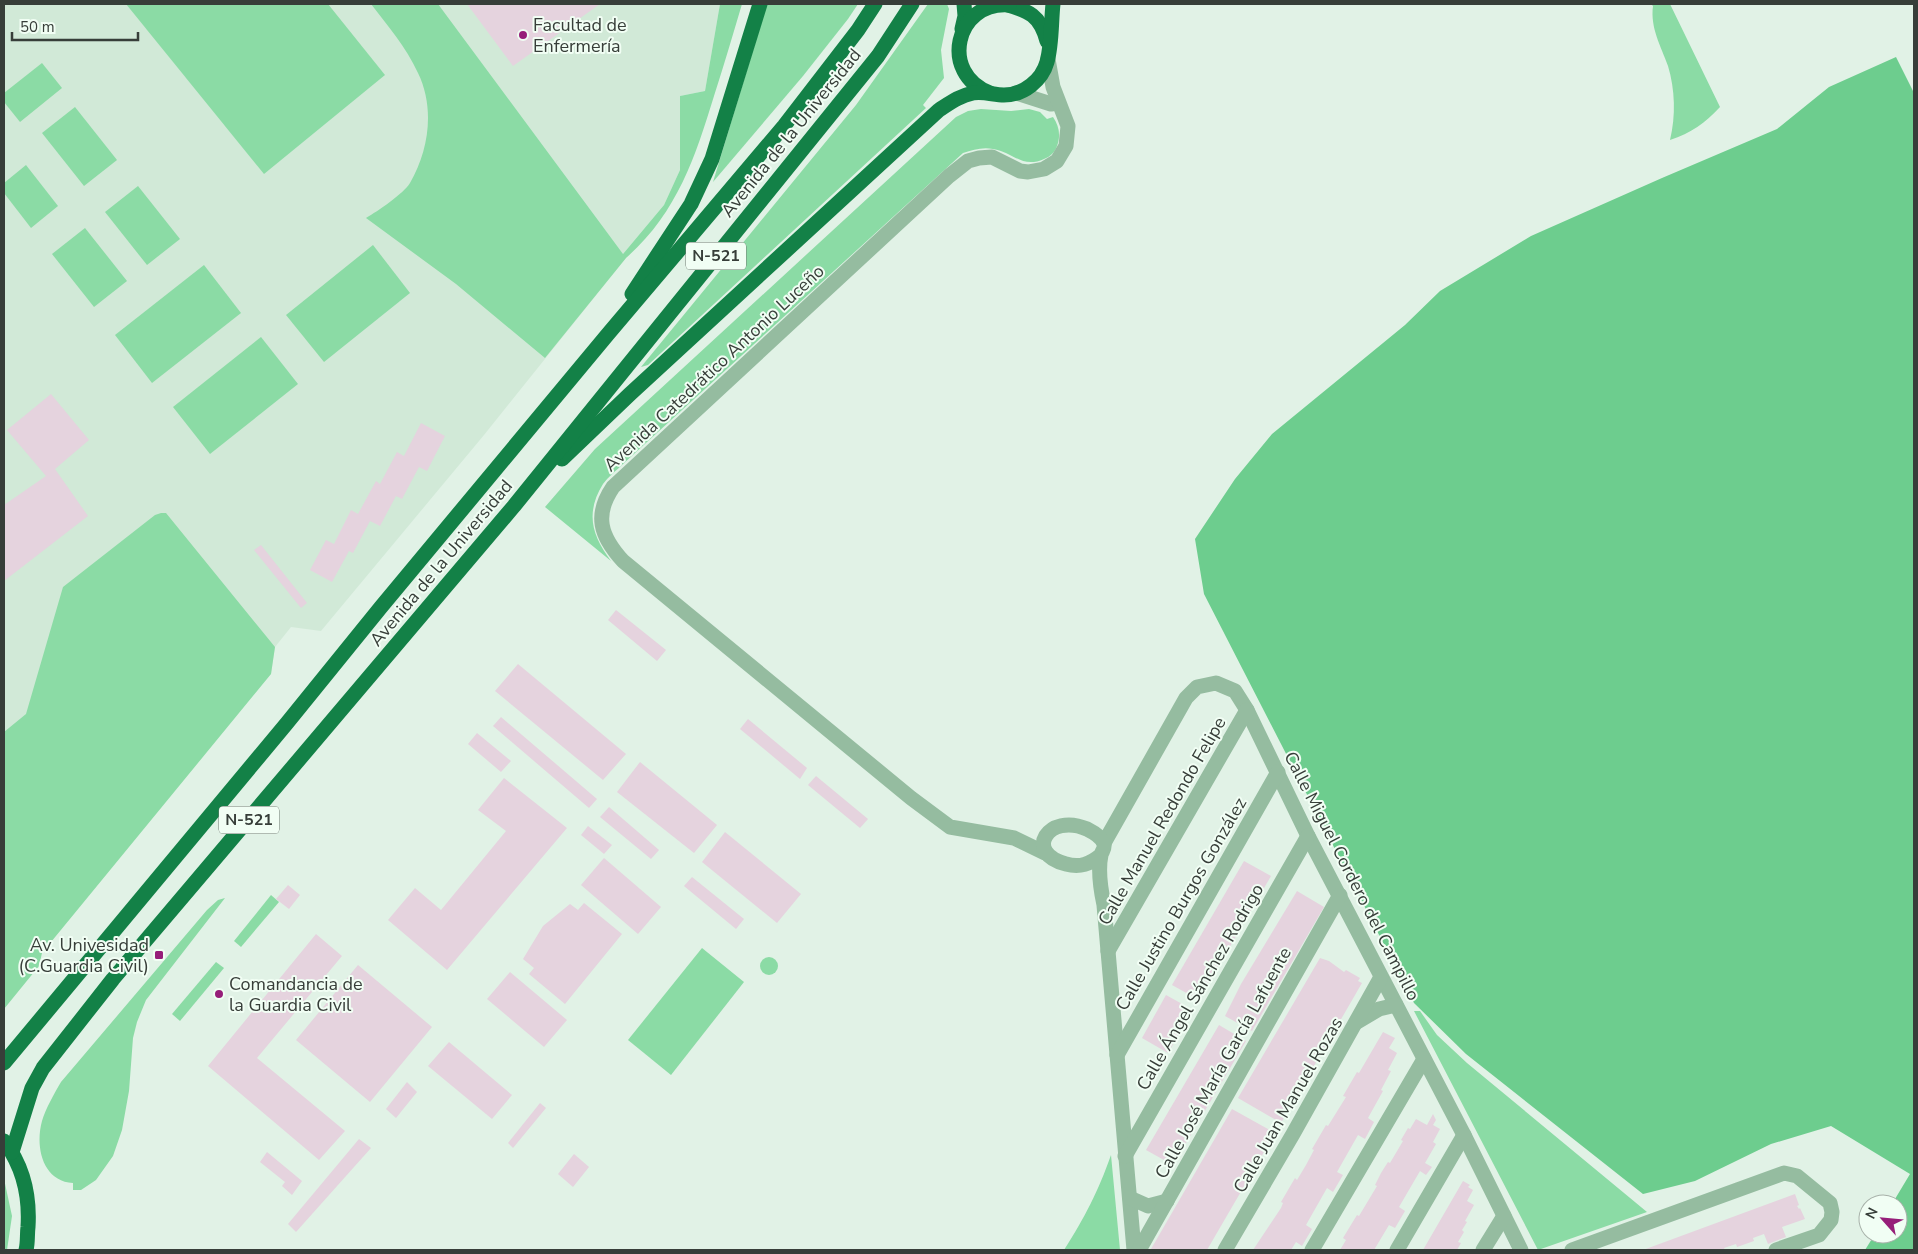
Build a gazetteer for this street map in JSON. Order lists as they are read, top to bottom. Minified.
{"streets":{"highway":["Avenida de la Universidad","N-521"],"street":["Avenida Catedrático Antonio Luceño","Calle Manuel Redondo Felipe","Calle Miguel Cordero del Campillo","Calle Justino Burgos González","Calle Ángel Sánchez Rodrigo","Calle José María García Lafuente","Calle Juan Manuel Rozas"]},"crossings":[["Avenida de la Universidad","N-521"],["Avenida Catedrático Antonio Luceño","Calle Miguel Cordero del Campillo"],["Calle Manuel Redondo Felipe","Calle Miguel Cordero del Campillo"],["Calle Miguel Cordero del Campillo","Calle Justino Burgos González"],["Calle Miguel Cordero del Campillo","Calle Ángel Sánchez Rodrigo"],["Calle Miguel Cordero del Campillo","Calle José María García Lafuente"],["Calle Miguel Cordero del Campillo","Calle Juan Manuel Rozas"]],"places":{"other":["Facultad de Enfermería","Comandancia de la Guardia Civil"],"transit":["Av. Univesidad (C.Guardia Civil)"]},"scale_bar":"50 m","north":"top left"}
